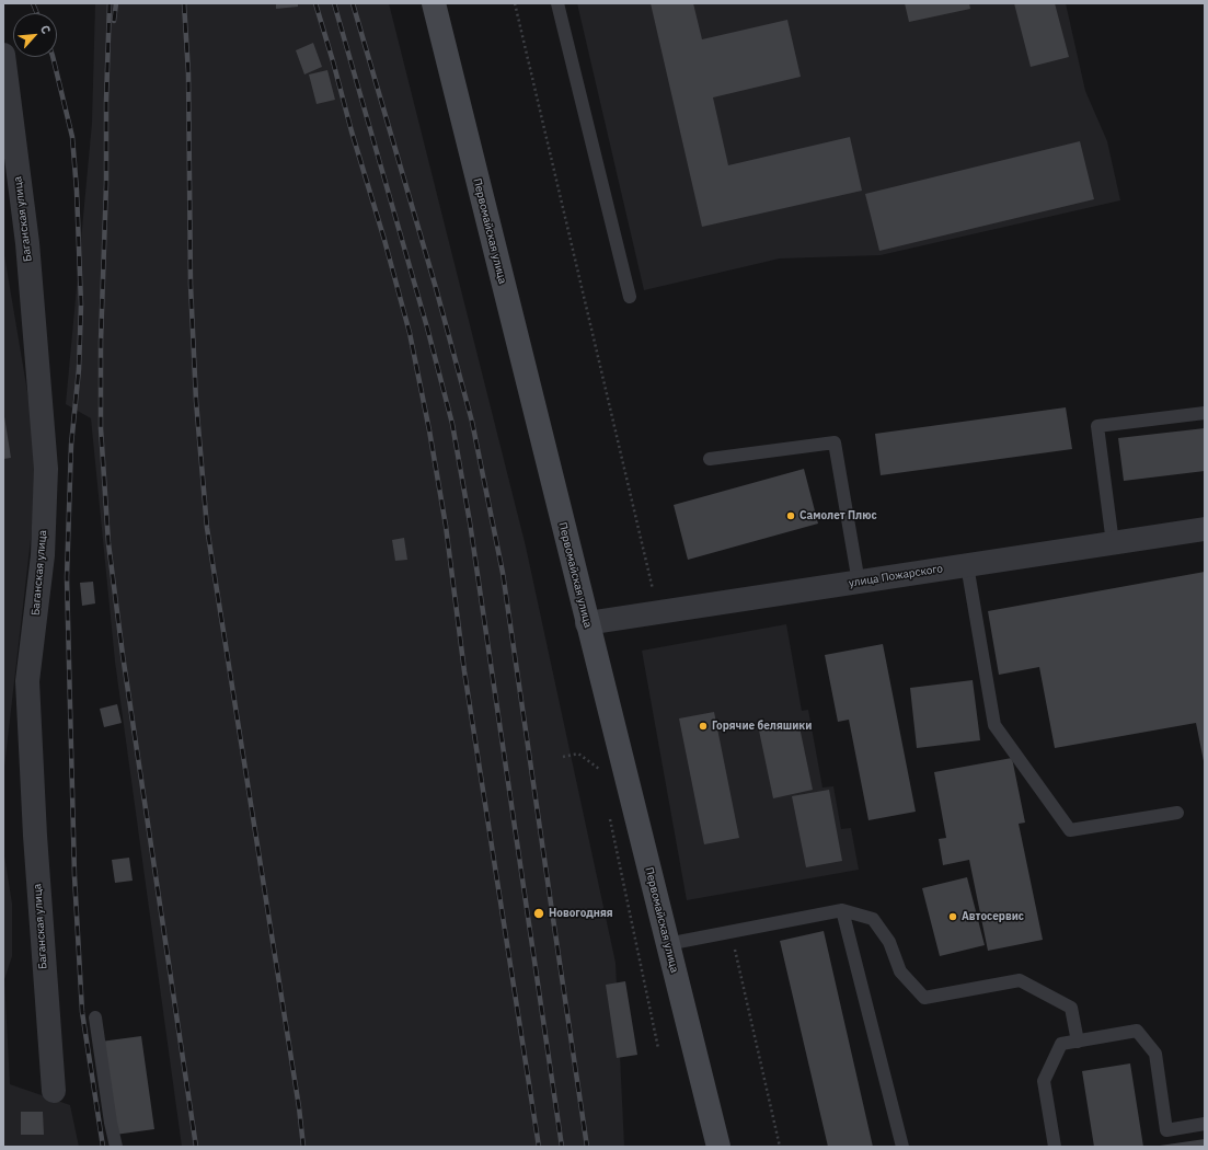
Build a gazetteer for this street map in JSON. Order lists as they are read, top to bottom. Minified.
{"streets":{"main road":["Первомайская улица"],"street":["Баганская улица","улица Пожарского"]},"crossings":[["Первомайская улица","улица Пожарского"]],"places":["Самолет Плюс","Горячие беляшики","Новогодняя","Автосервис"],"north":"top right"}
